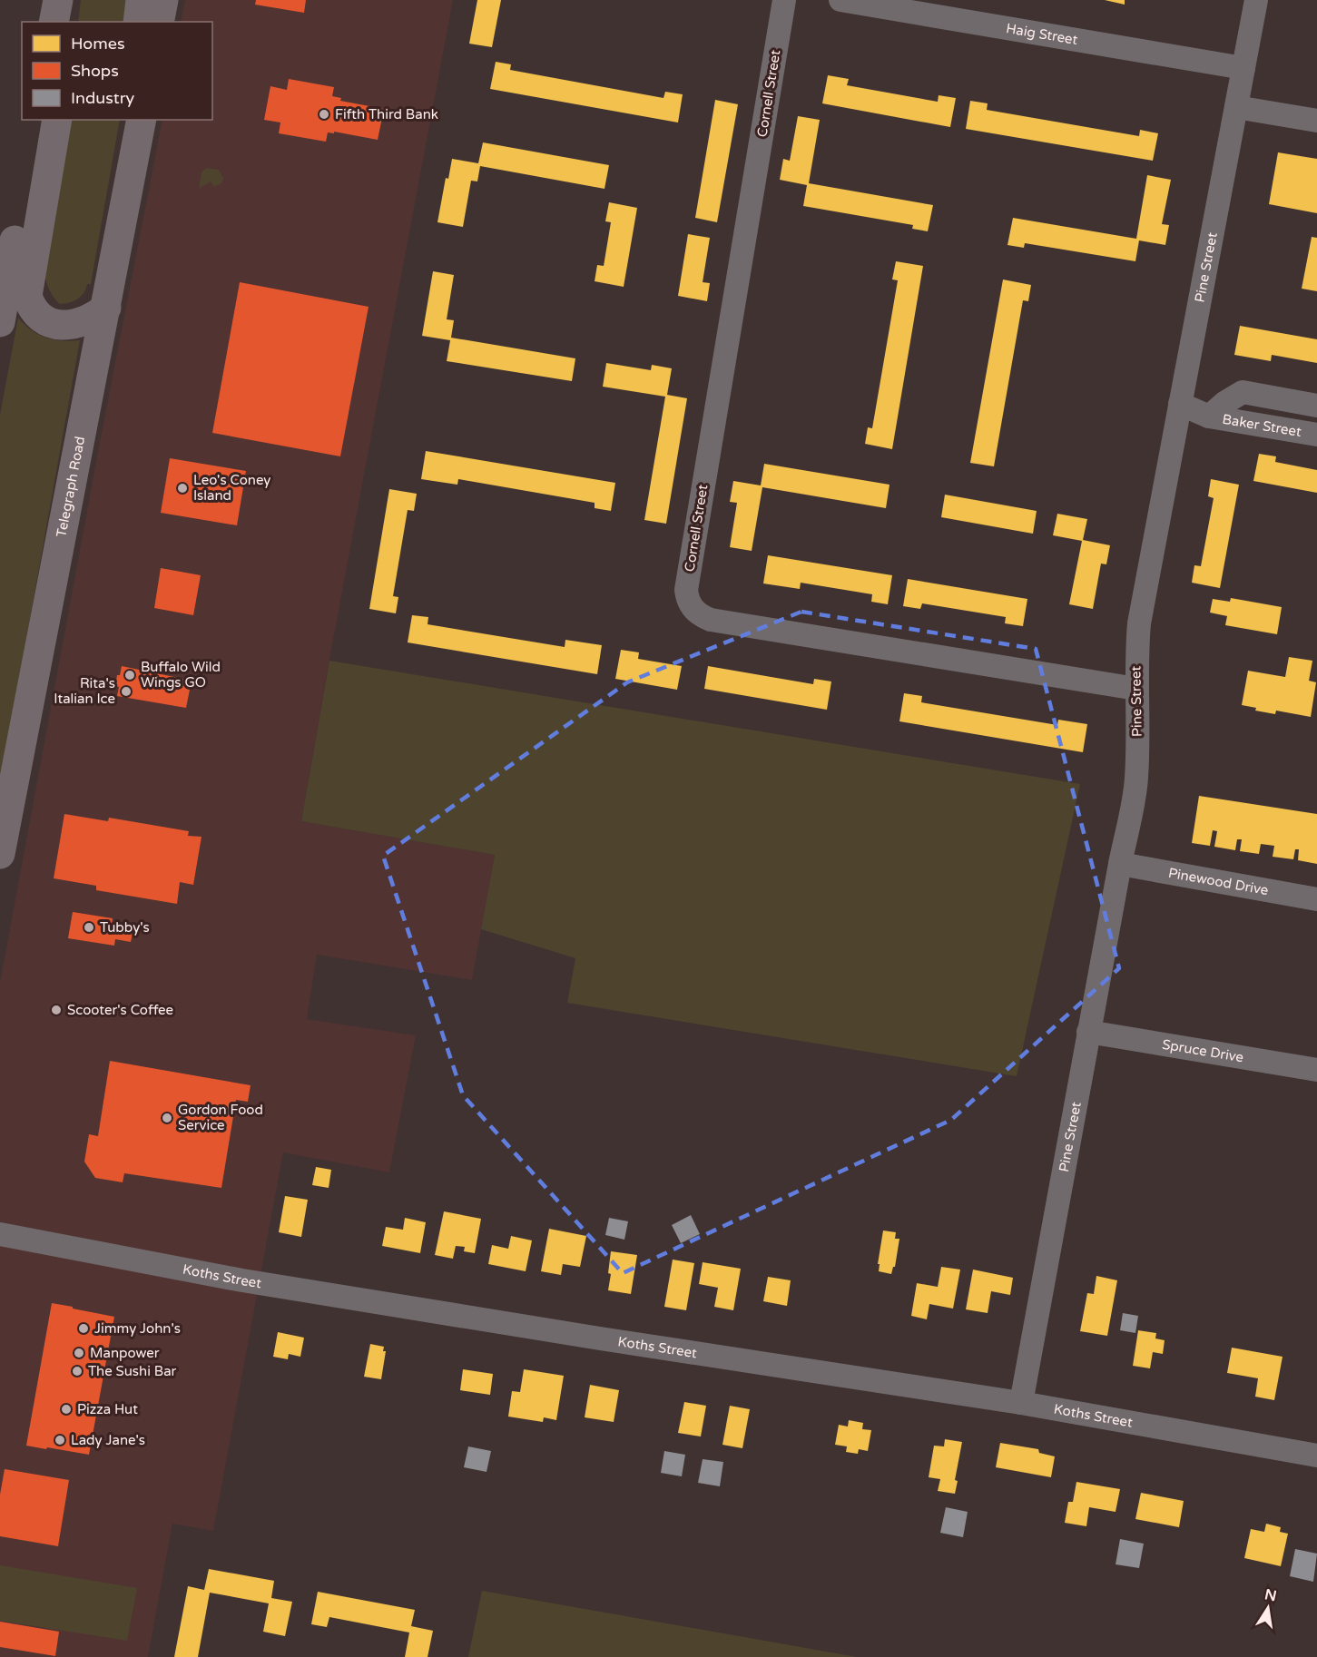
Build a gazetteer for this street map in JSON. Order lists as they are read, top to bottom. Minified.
{"streets":{"main road":["Telegraph Road"],"street":["Haig Street","Cornell Street","Pine Street","Baker Street","Pinewood Drive","Spruce Drive","Koths Street"]},"crossings":[["Haig Street","Pine Street"],["Cornell Street","Pine Street"],["Pine Street","Baker Street"],["Pine Street","Pinewood Drive"],["Pine Street","Spruce Drive"],["Pine Street","Koths Street"]],"places":["Fifth Third Bank","Leo's Coney Island","Buffalo Wild Wings GO","Rita's Italian Ice","Tubby's","Scooter's Coffee","Gordon Food Service","Jimmy John's","Manpower","The Sushi Bar","Pizza Hut","Lady Jane's"],"legend":["Homes","Shops","Industry"],"north":"top"}
